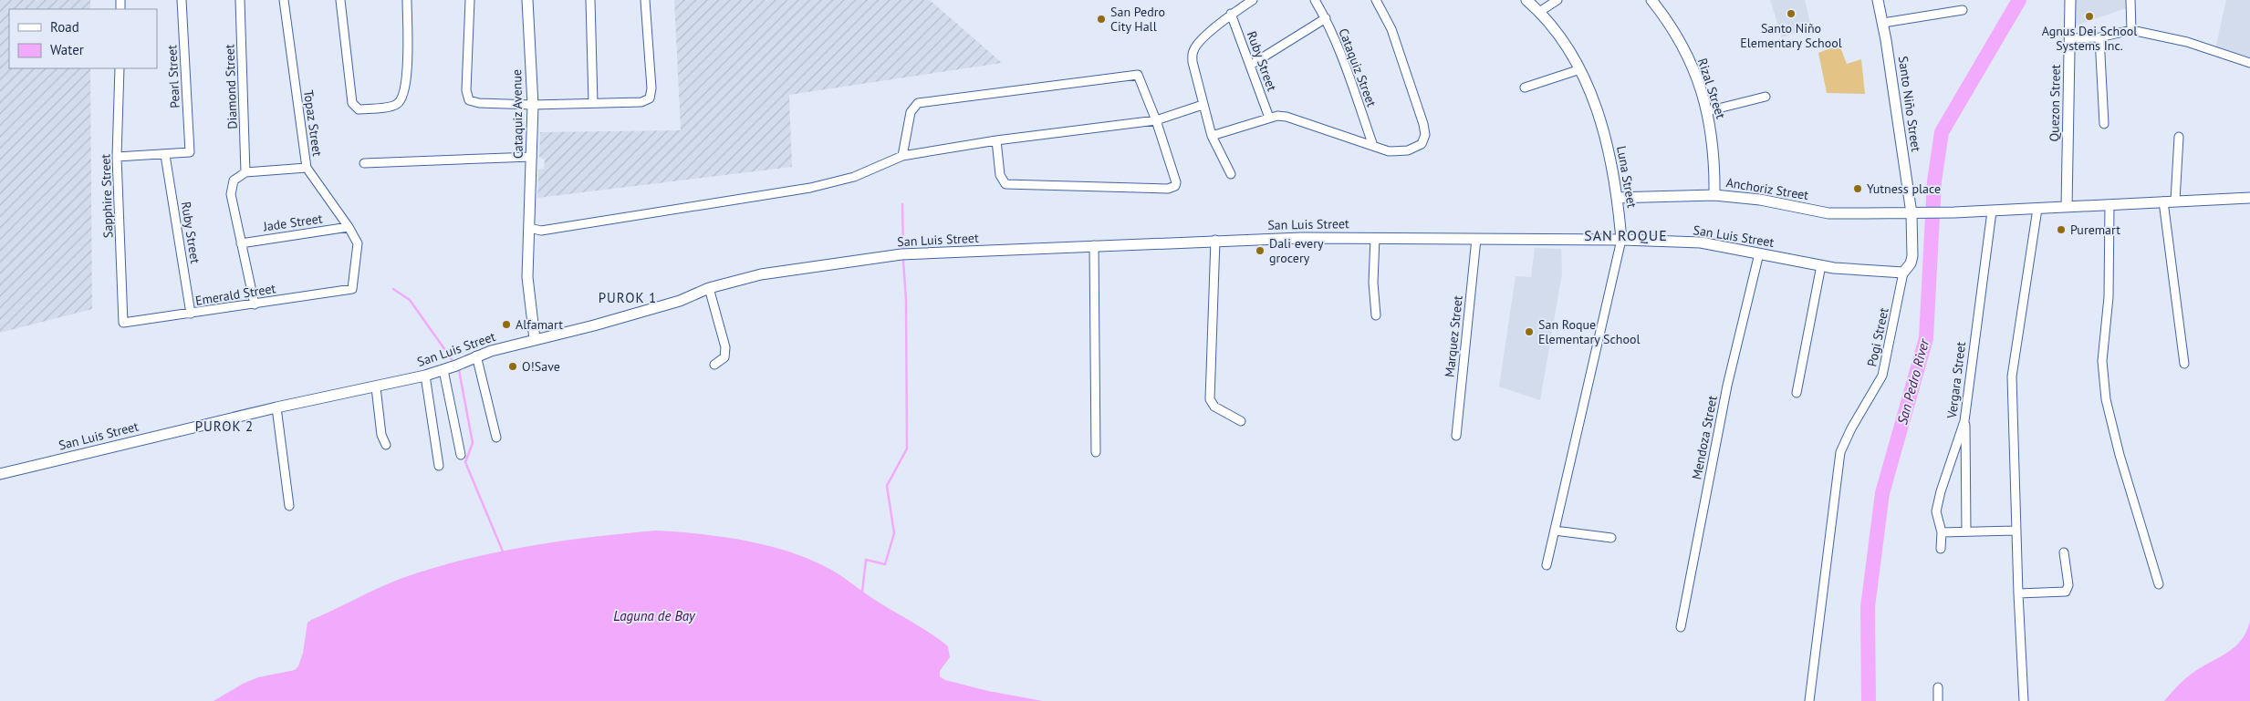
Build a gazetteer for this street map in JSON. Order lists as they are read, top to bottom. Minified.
{"streets":{"street":["Ruby Street","Cataquiz Street","Pearl Street","Diamond Street","Rizal Street","Quezon Street","Santo Niño Street","Cataquiz Avenue","Topaz Street","Luna Street","Anchoriz Street","Sapphire Street","Jade Street","San Luis Street","Emerald Street","Marquez Street","Pogi Street","Vergara Street","Mendoza Street"]},"crossings":[["Ruby Street","Pearl Street"],["Ruby Street","Emerald Street"],["Rizal Street","Anchoriz Street"],["Quezon Street","Anchoriz Street"],["Santo Niño Street","Anchoriz Street"],["Santo Niño Street","San Luis Street"],["Santo Niño Street","Pogi Street"],["Cataquiz Avenue","San Luis Street"],["Topaz Street","Jade Street"],["Topaz Street","Emerald Street"],["Luna Street","Anchoriz Street"],["Luna Street","San Luis Street"],["Anchoriz Street","Vergara Street"],["Sapphire Street","Emerald Street"],["San Luis Street","Marquez Street"],["San Luis Street","Pogi Street"],["San Luis Street","Mendoza Street"]],"districts":["SAN ROQUE","PUROK 1","PUROK 2"],"water":["San Pedro River","Laguna de Bay"],"places":["Santo Niño Elementary School","Agnus Dei School Systems Inc.","San Pedro City Hall","Yutness place","Puremart","Dali every grocery","Alfamart","San Roque Elementary School","O!Save"],"legend":["Road","Water"]}
